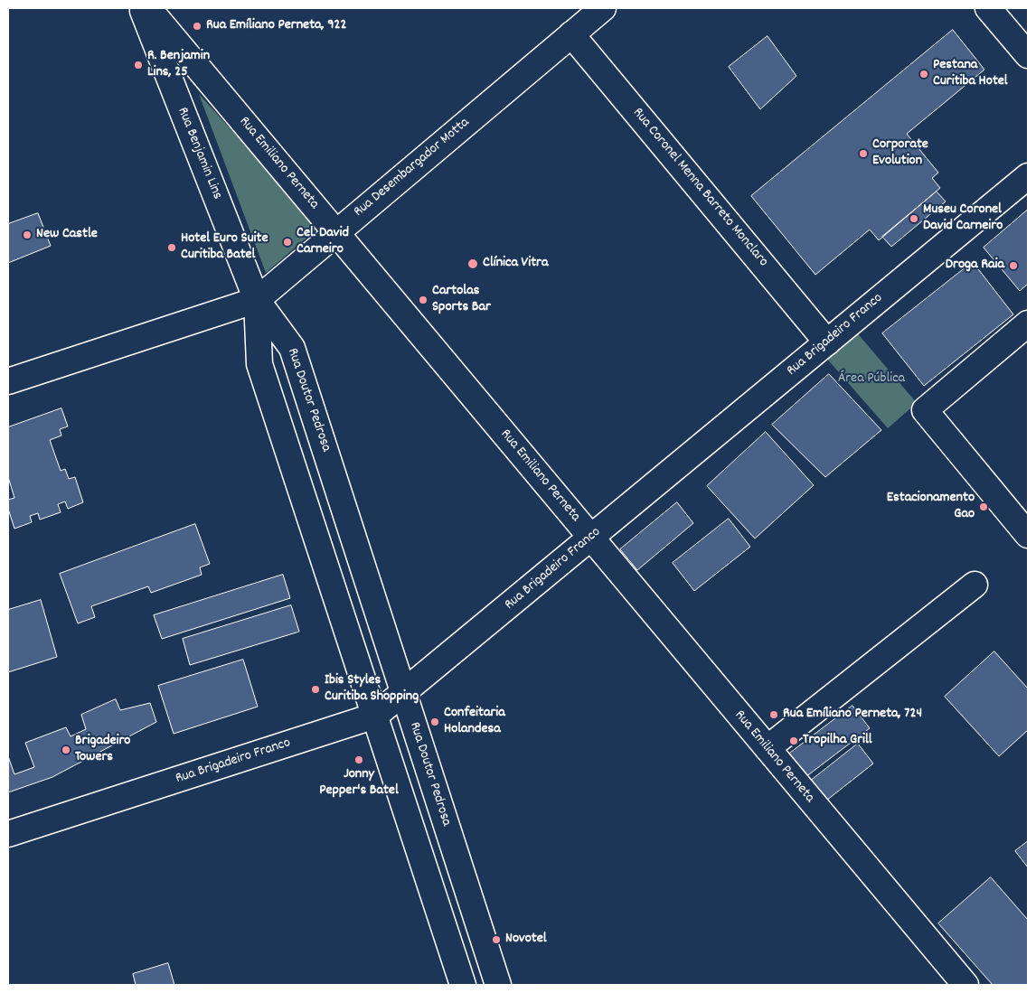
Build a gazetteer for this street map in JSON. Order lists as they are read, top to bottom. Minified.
{"streets":{"main road":["Rua Benjamin Lins","Rua Emiliano Perneta","Rua Desembargador Motta","Rua Coronel Menna Barreto Monclaro","Rua Brigadeiro Franco","Rua Doutor Pedrosa"]},"crossings":[["Rua Benjamin Lins","Rua Desembargador Motta"],["Rua Benjamin Lins","Rua Doutor Pedrosa"],["Rua Emiliano Perneta","Rua Desembargador Motta"],["Rua Emiliano Perneta","Rua Brigadeiro Franco"],["Rua Desembargador Motta","Rua Coronel Menna Barreto Monclaro"],["Rua Desembargador Motta","Rua Doutor Pedrosa"],["Rua Coronel Menna Barreto Monclaro","Rua Brigadeiro Franco"],["Rua Brigadeiro Franco","Rua Doutor Pedrosa"]],"parks":["Área Pública"],"places":["Rua Emíliano Perneta, 922","R. Benjamin Lins, 25","Pestana Curitiba Hotel","Corporate Evolution","Museu Coronel David Carneiro","New Castle","Cel. David Carneiro","Hotel Euro Suite Curitiba Batel","Clínica Vitra","Droga Raia","Cartolas Sports Bar","Estacionamento Gao","Ibis Styles Curitiba Shopping","Rua Emíliano Perneta, 724","Confeitaria Holandesa","Tropilha Grill","Brigadeiro Towers","Jonny Pepper's Batel","Novotel"]}
